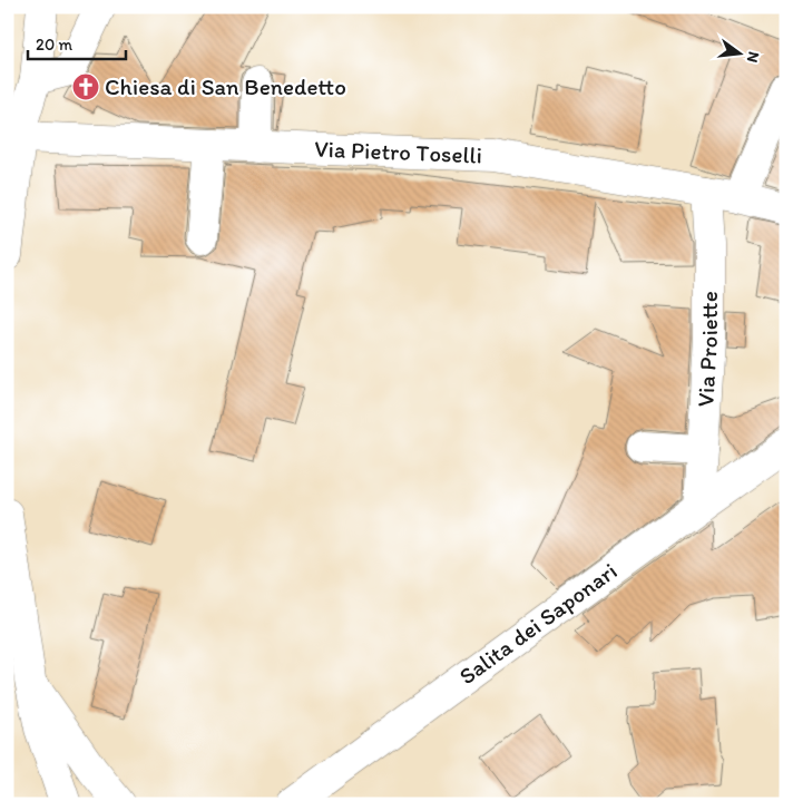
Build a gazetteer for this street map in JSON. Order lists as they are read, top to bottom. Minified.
{"streets":{"street":["Via Pietro Toselli","Via Proiette","Salita dei Saponari"]},"crossings":[["Via Pietro Toselli","Via Proiette"],["Via Proiette","Salita dei Saponari"]],"places":{"church":["Chiesa di San Benedetto"]},"scale_bar":"20 m","north":"right"}
